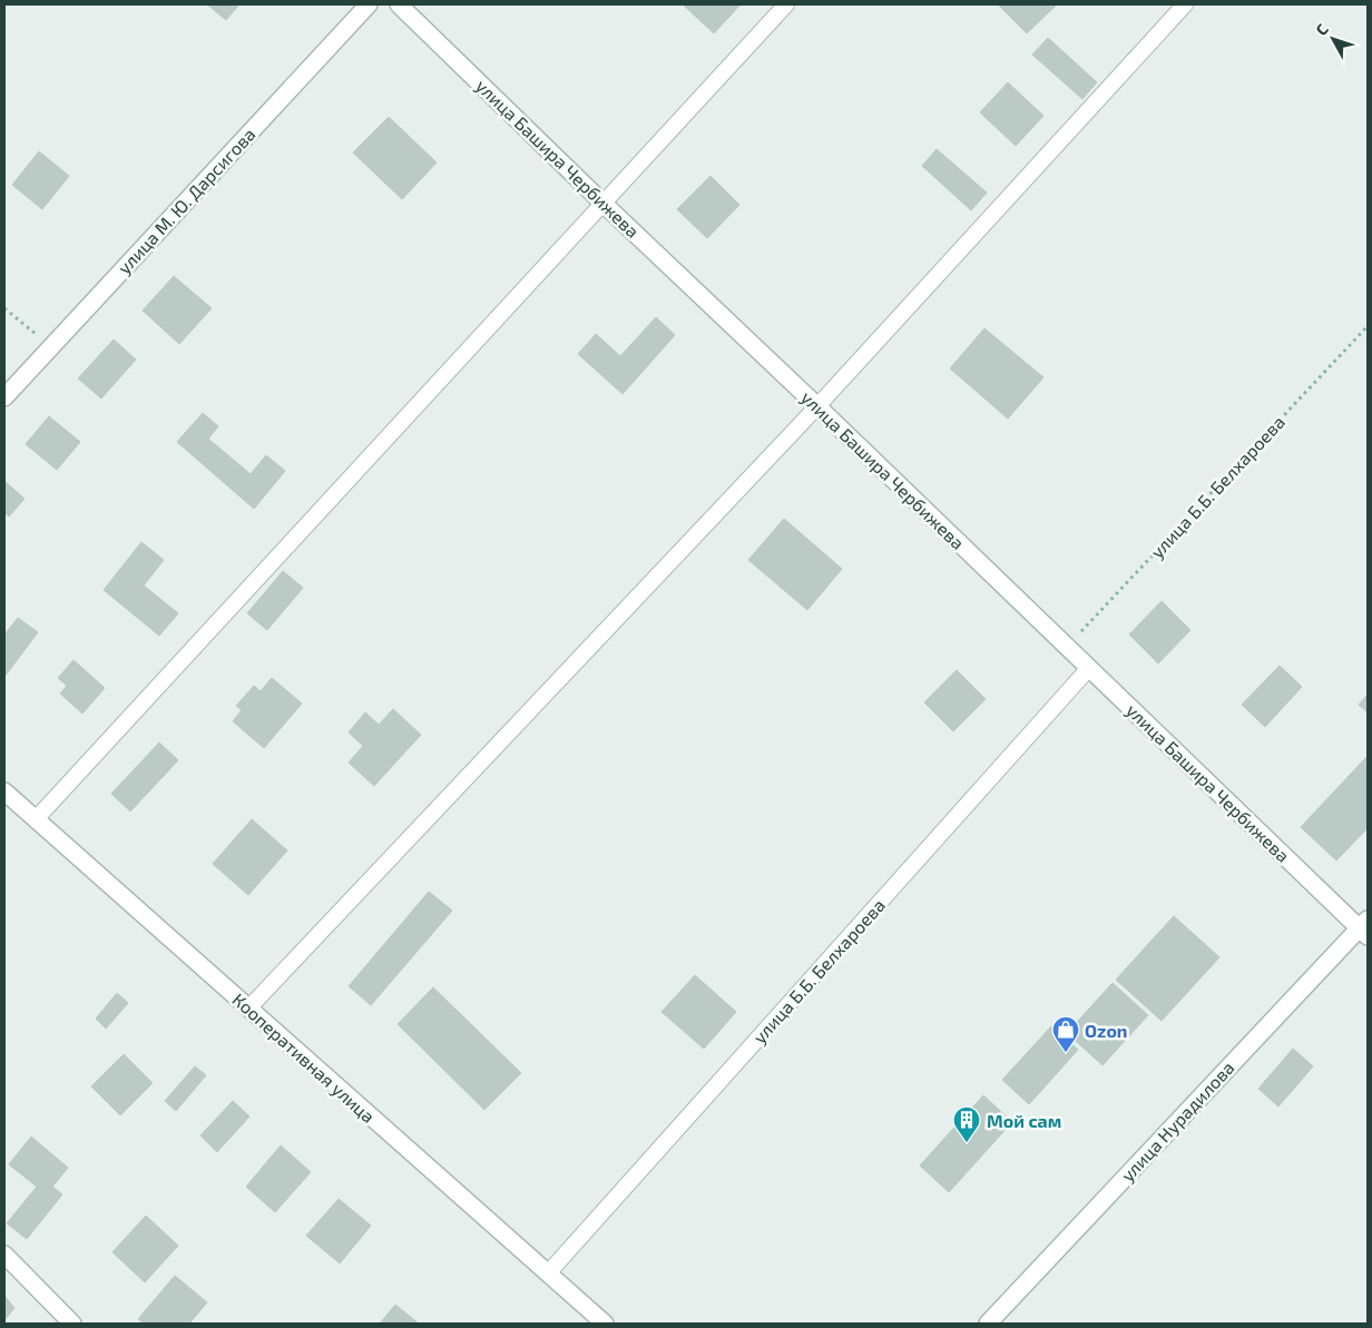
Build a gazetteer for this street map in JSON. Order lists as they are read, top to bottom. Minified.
{"streets":{"street":["улица Башира Чербижева","улица М. Ю. Дарсигова","Кооперативная улица","улица Нурадилова"],"lane":["улица Б.Б. Белхароева"]},"crossings":[["улица Башира Чербижева","улица Б.Б. Белхароева"],["улица Башира Чербижева","улица Нурадилова"],["улица Б.Б. Белхароева","Кооперативная улица"]],"places":{"shop":["Ozon"],"building":["Мой сам"]},"north":"top left"}
